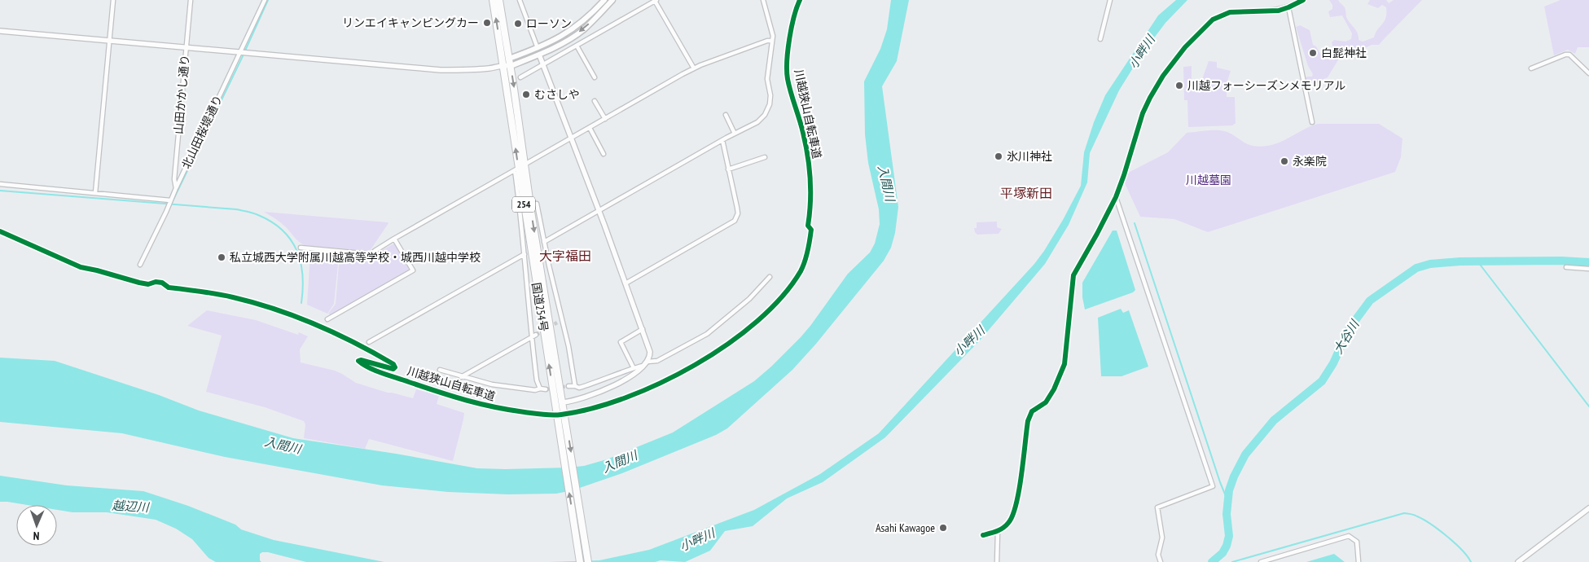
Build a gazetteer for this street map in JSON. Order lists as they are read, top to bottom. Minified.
{"streets":{"highway":["254","国道254号"],"street":["山田かかし通り","北山田桜堤通り"],"cycle path":["川越狭山自転車道"]},"crossings":[["山田かかし通り","北山田桜堤通り"]],"districts":["平塚新田","大字福田"],"water":["小畔川","入間川","大谷川","越辺川"],"parks":["川越墓園"],"places":["リンエイキャンピングカー","ローソン","白髭神社","川越フォーシーズンメモリアル","むさしや","氷川神社","永楽院","私立城西大学附属川越高等学校・城西川越中学校","Asahi Kawagoe"],"north":"bottom"}
